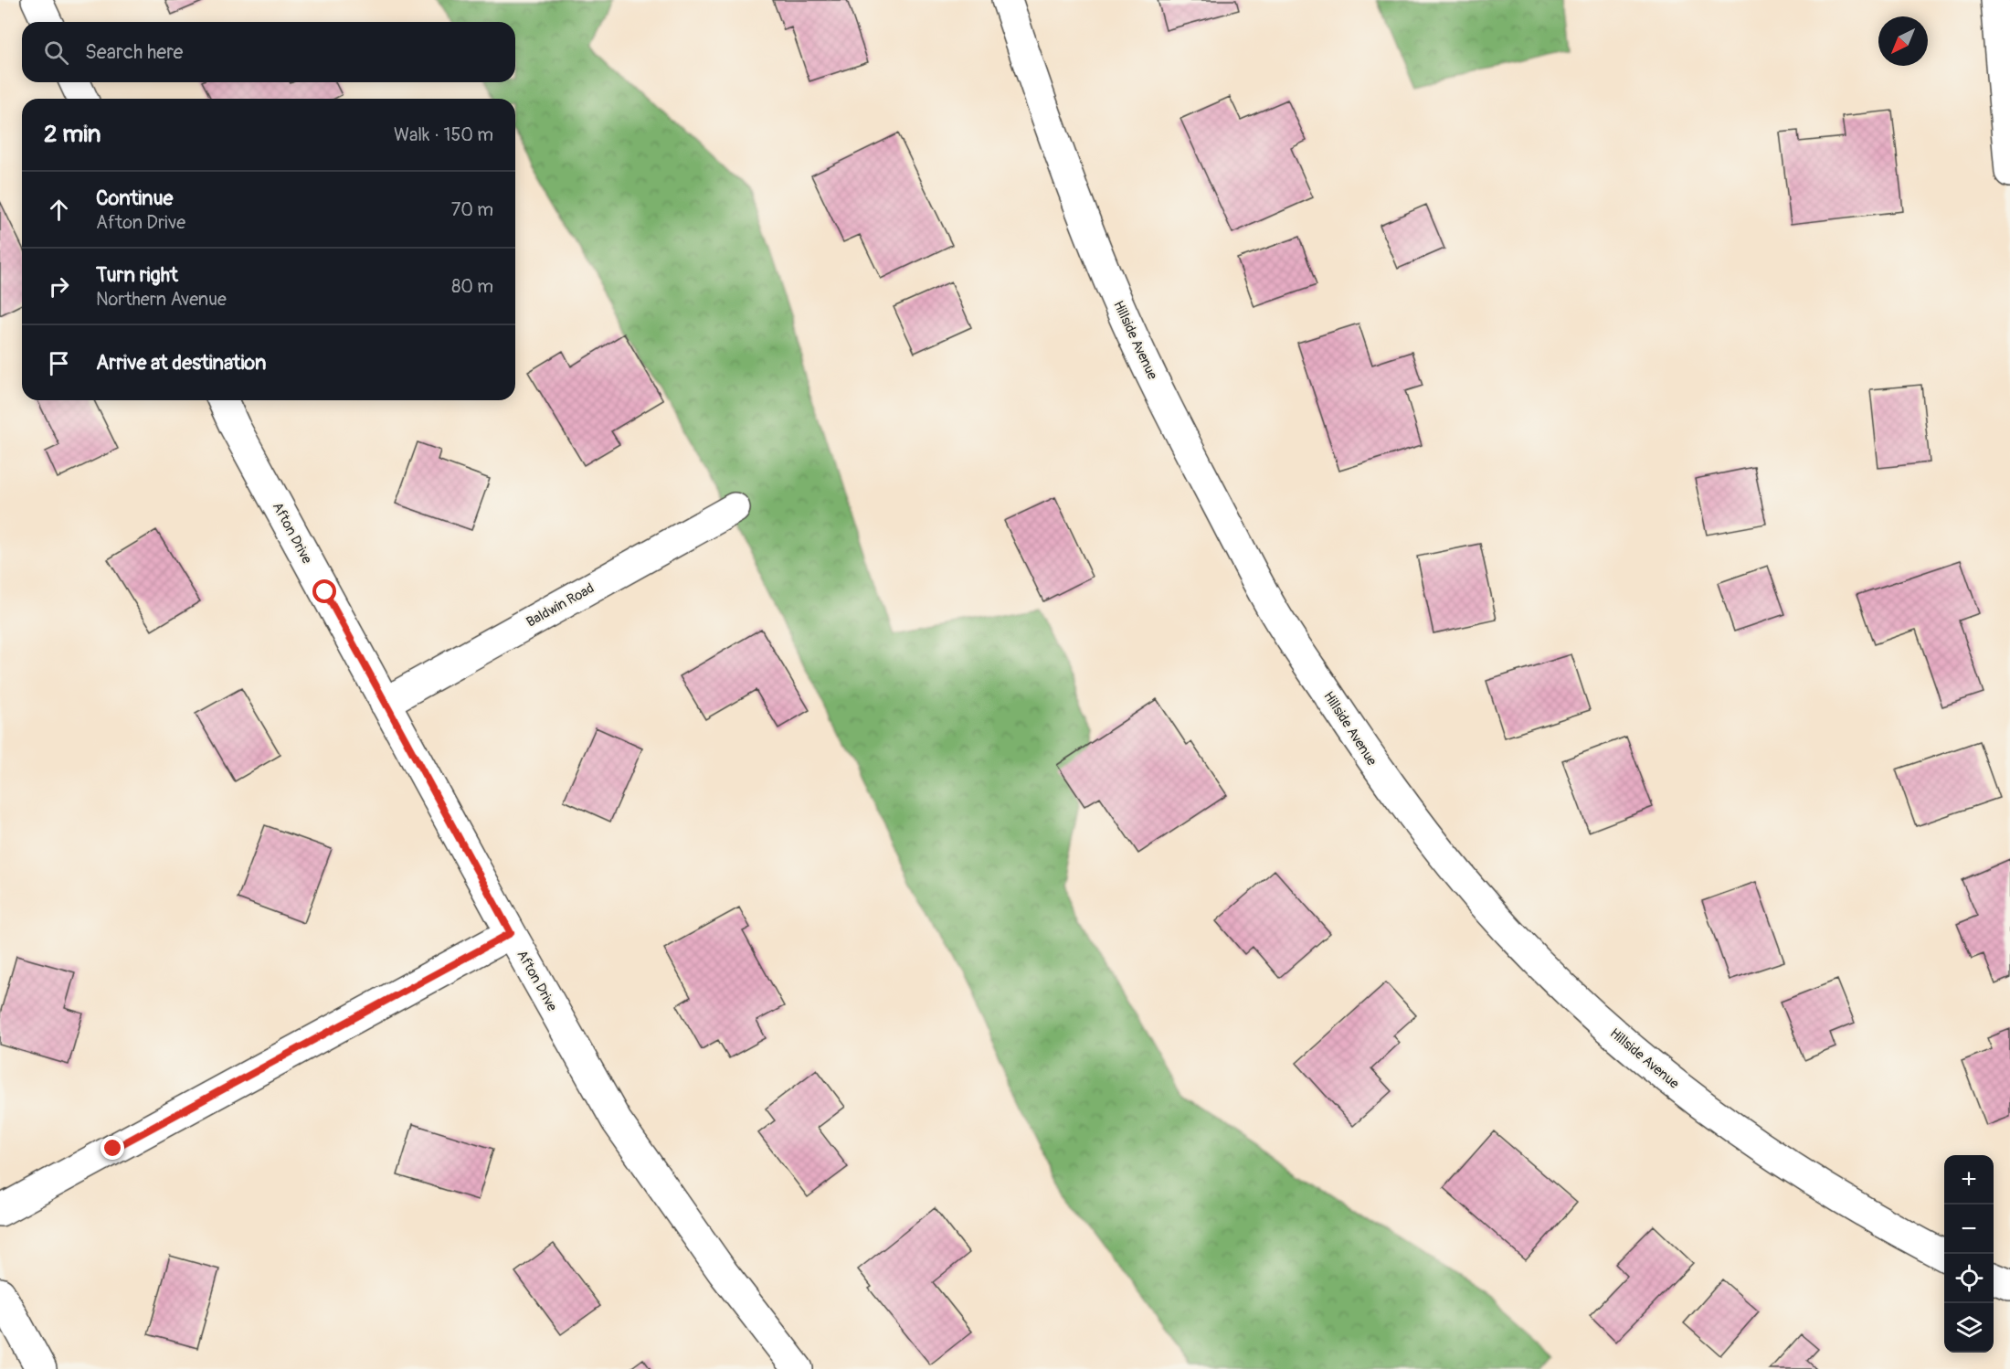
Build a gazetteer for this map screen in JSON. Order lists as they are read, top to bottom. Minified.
{"streets":{"street":["Hillside Avenue","Afton Drive","Baldwin Road"]},"crossings":[["Afton Drive","Baldwin Road"]],"north":"bottom left","page":{"search":"Search here","heading":["2 min","Walk · 150 m"],"list":[["Continue","Afton Drive","70 m"],["Turn right","Northern Avenue","80 m"],"Arrive at destination"],"map_buttons":["+","−"]}}
